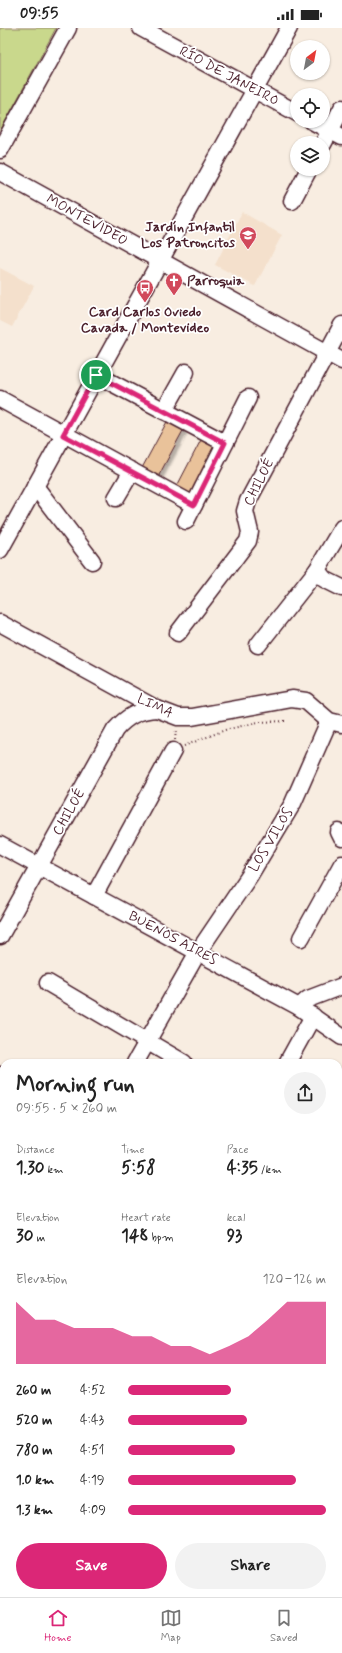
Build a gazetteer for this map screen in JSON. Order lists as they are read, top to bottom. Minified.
{"streets":{"street":["RÍO DE JANEIRO","MONTEVIDEO","CHILOÉ","LIMA","LOS VILOS","BUENOS AIRES"]},"crossings":[["MONTEVIDEO","CHILOÉ"],["CHILOÉ","LIMA"],["CHILOÉ","BUENOS AIRES"],["LIMA","LOS VILOS"],["LOS VILOS","BUENOS AIRES"]],"places":{"school or university":["Jardín Infantil Los Patroncitos"],"church":["Parroquia"],"bus stop":["Card Carlos Oviedo Cavada / Montevideo"]},"north":"top right","page":{"status":"09:55","heading":["Morning run","09:55 · 5 × 260 m"],"stats":[["Distance","1.30 km"],["Time","5:58"],["Pace","4:35 /km"],["Elevation","30 m"],["Heart rate","148 bpm"],["kcal","93"]],"chart":["Elevation","120–126 m"],"list":[{"name":"260 m","note":"4:52"},{"name":"520 m","note":"4:43"},{"name":"780 m","note":"4:51"},{"name":"1.0 km","note":"4:19"},{"name":"1.3 km","note":"4:09"}],"buttons":["Save","Share"],"tabs":["Home","Map","Saved"]}}
